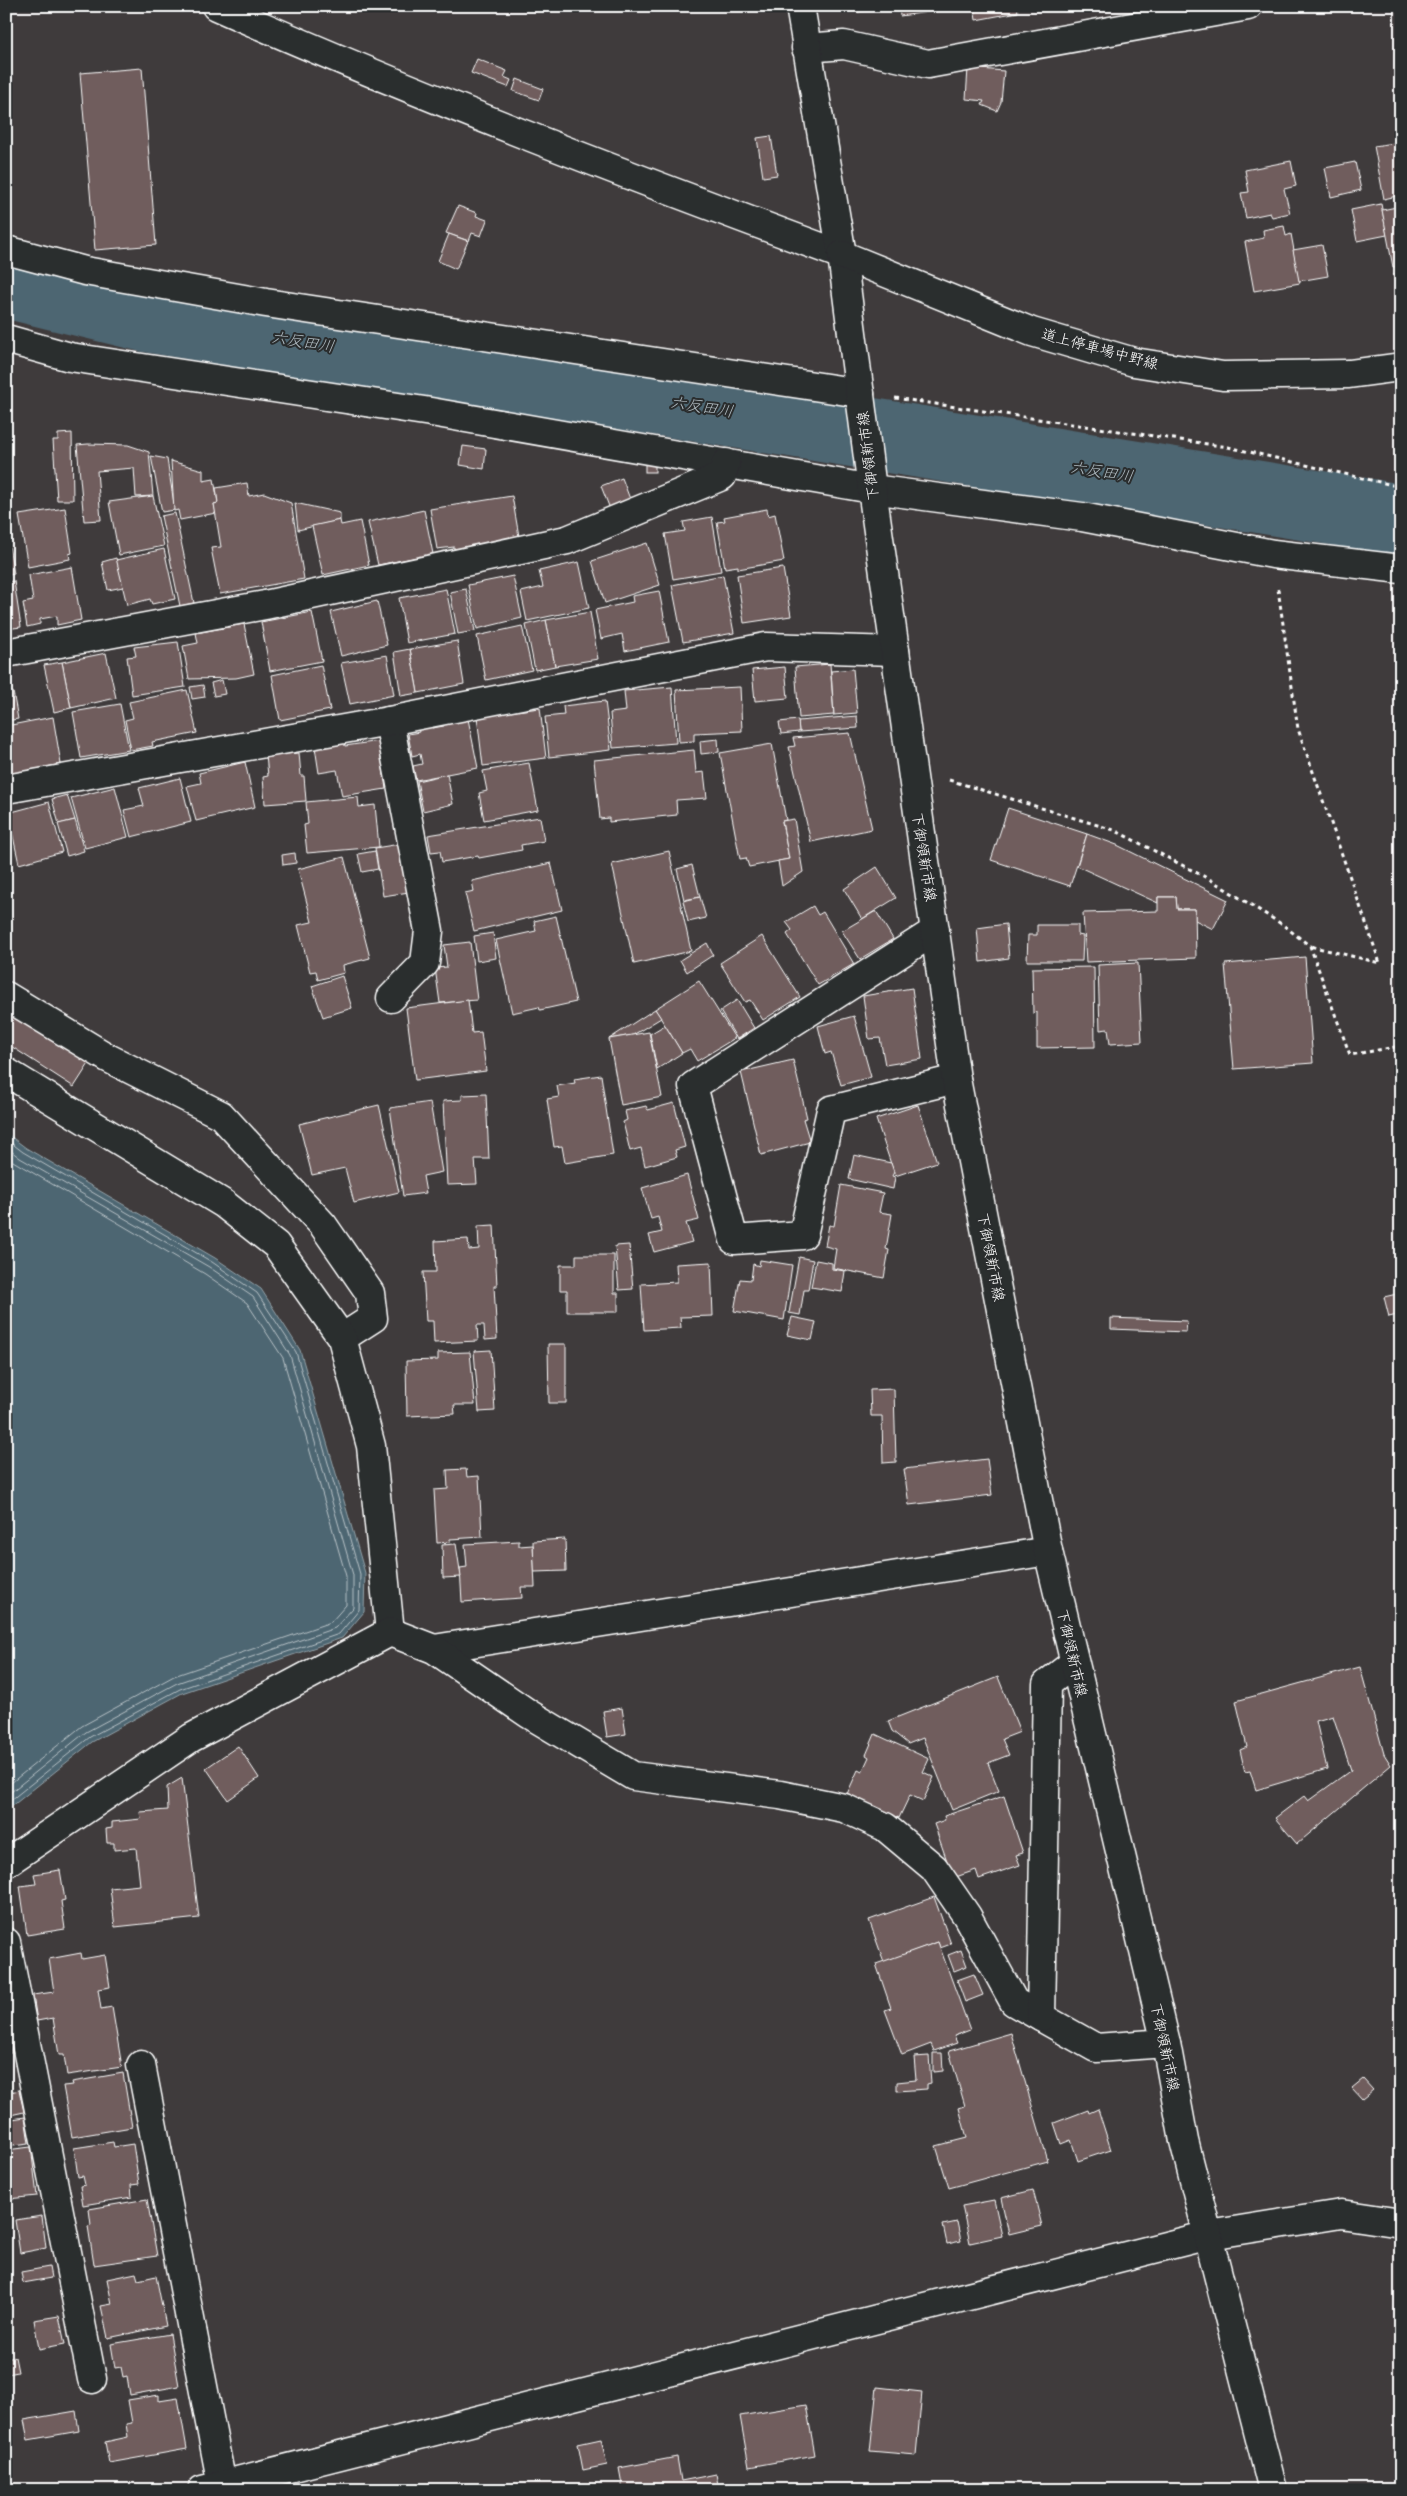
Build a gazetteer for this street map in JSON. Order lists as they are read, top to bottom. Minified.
{"streets":{"street":["道上停車場中野線","下御領新市線"]},"crossings":[["道上停車場中野線","下御領新市線"]],"water":["六反田川"]}
